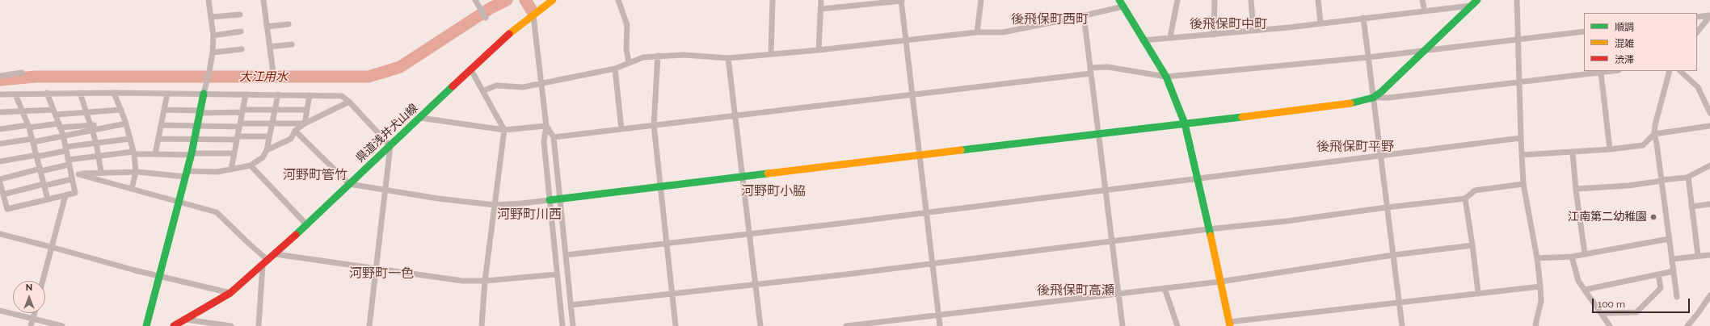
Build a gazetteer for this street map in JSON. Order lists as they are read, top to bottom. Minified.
{"streets":{"street":["県道浅井犬山線"]},"districts":["後飛保町西町","後飛保町中町","後飛保町平野","河野町管竹","河野町小脇","河野町川西","河野町一色","後飛保町高瀬"],"water":["大江用水"],"places":["江南第二幼稚園"],"legend":["順調","混雑","渋滞"],"scale_bar":"100 m","north":"top"}
